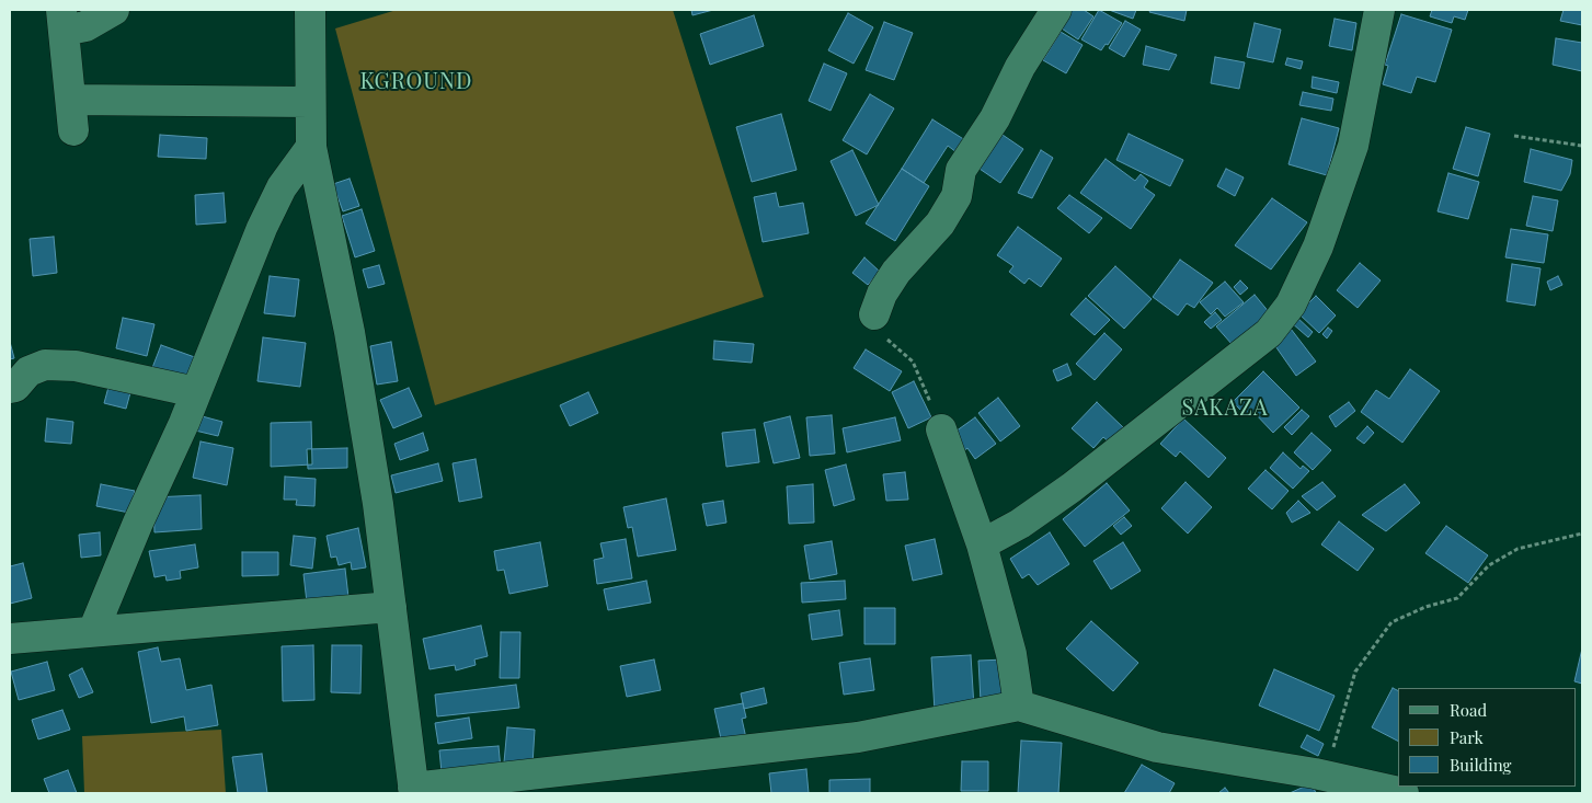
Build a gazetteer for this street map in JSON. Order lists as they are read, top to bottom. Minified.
{"districts":["KGROUND","SAKAZA"],"legend":["Road","Park","Building"]}
